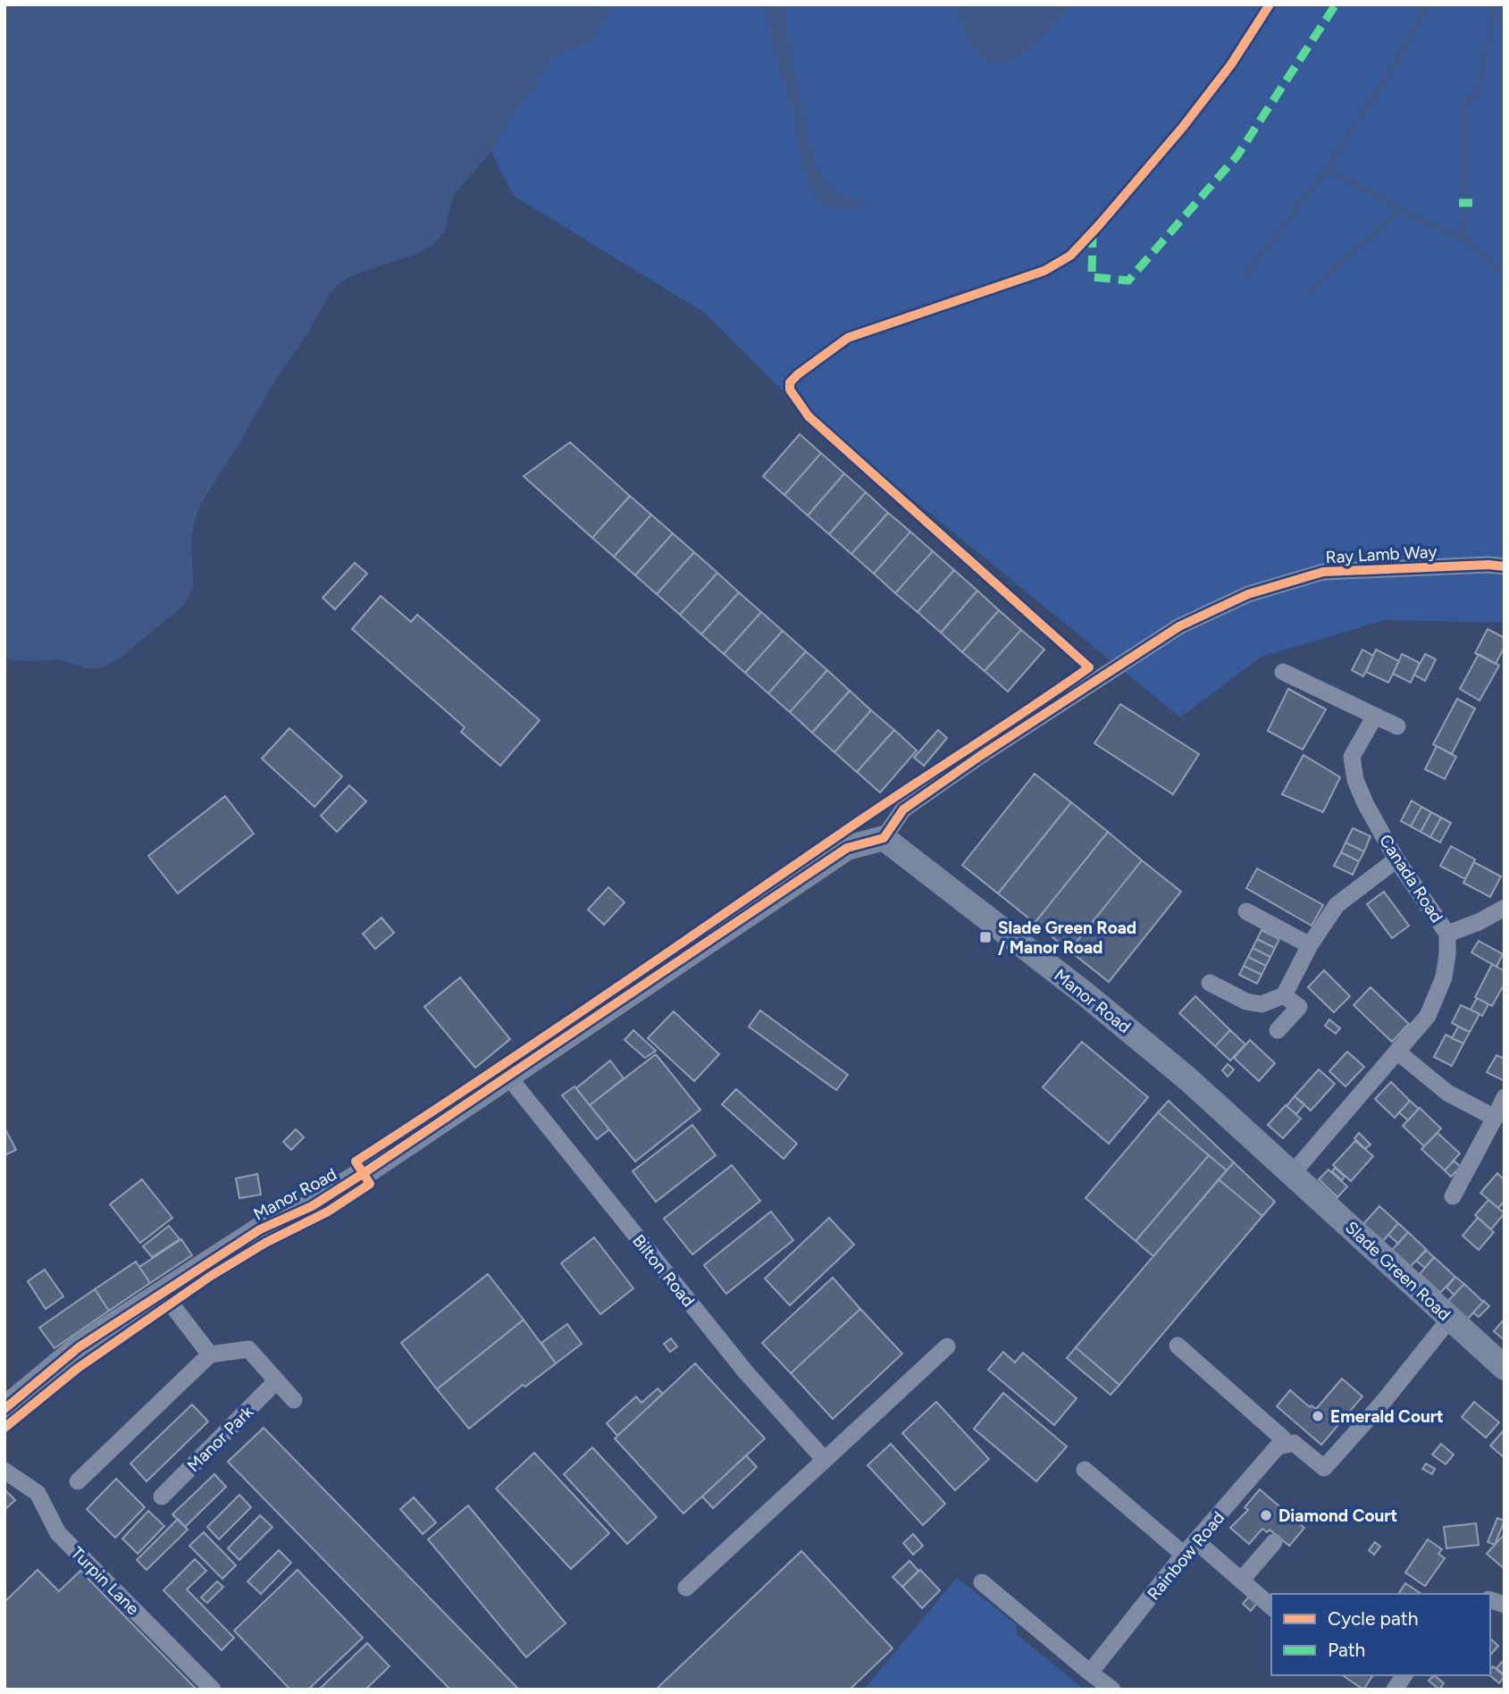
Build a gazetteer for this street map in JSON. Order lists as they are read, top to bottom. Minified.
{"streets":{"street":["Ray Lamb Way","Canada Road","Manor Road","Bilton Road","Slade Green Road","Manor Park","Rainbow Road","Turpin Lane"]},"crossings":[["Ray Lamb Way","Manor Road"],["Canada Road","Manor Road"],["Canada Road","Slade Green Road"],["Manor Road","Bilton Road"],["Manor Road","Slade Green Road"]],"places":{"transit":["Slade Green Road / Manor Road"],"other":["Emerald Court","Diamond Court"]},"legend":["Cycle path","Path"]}
